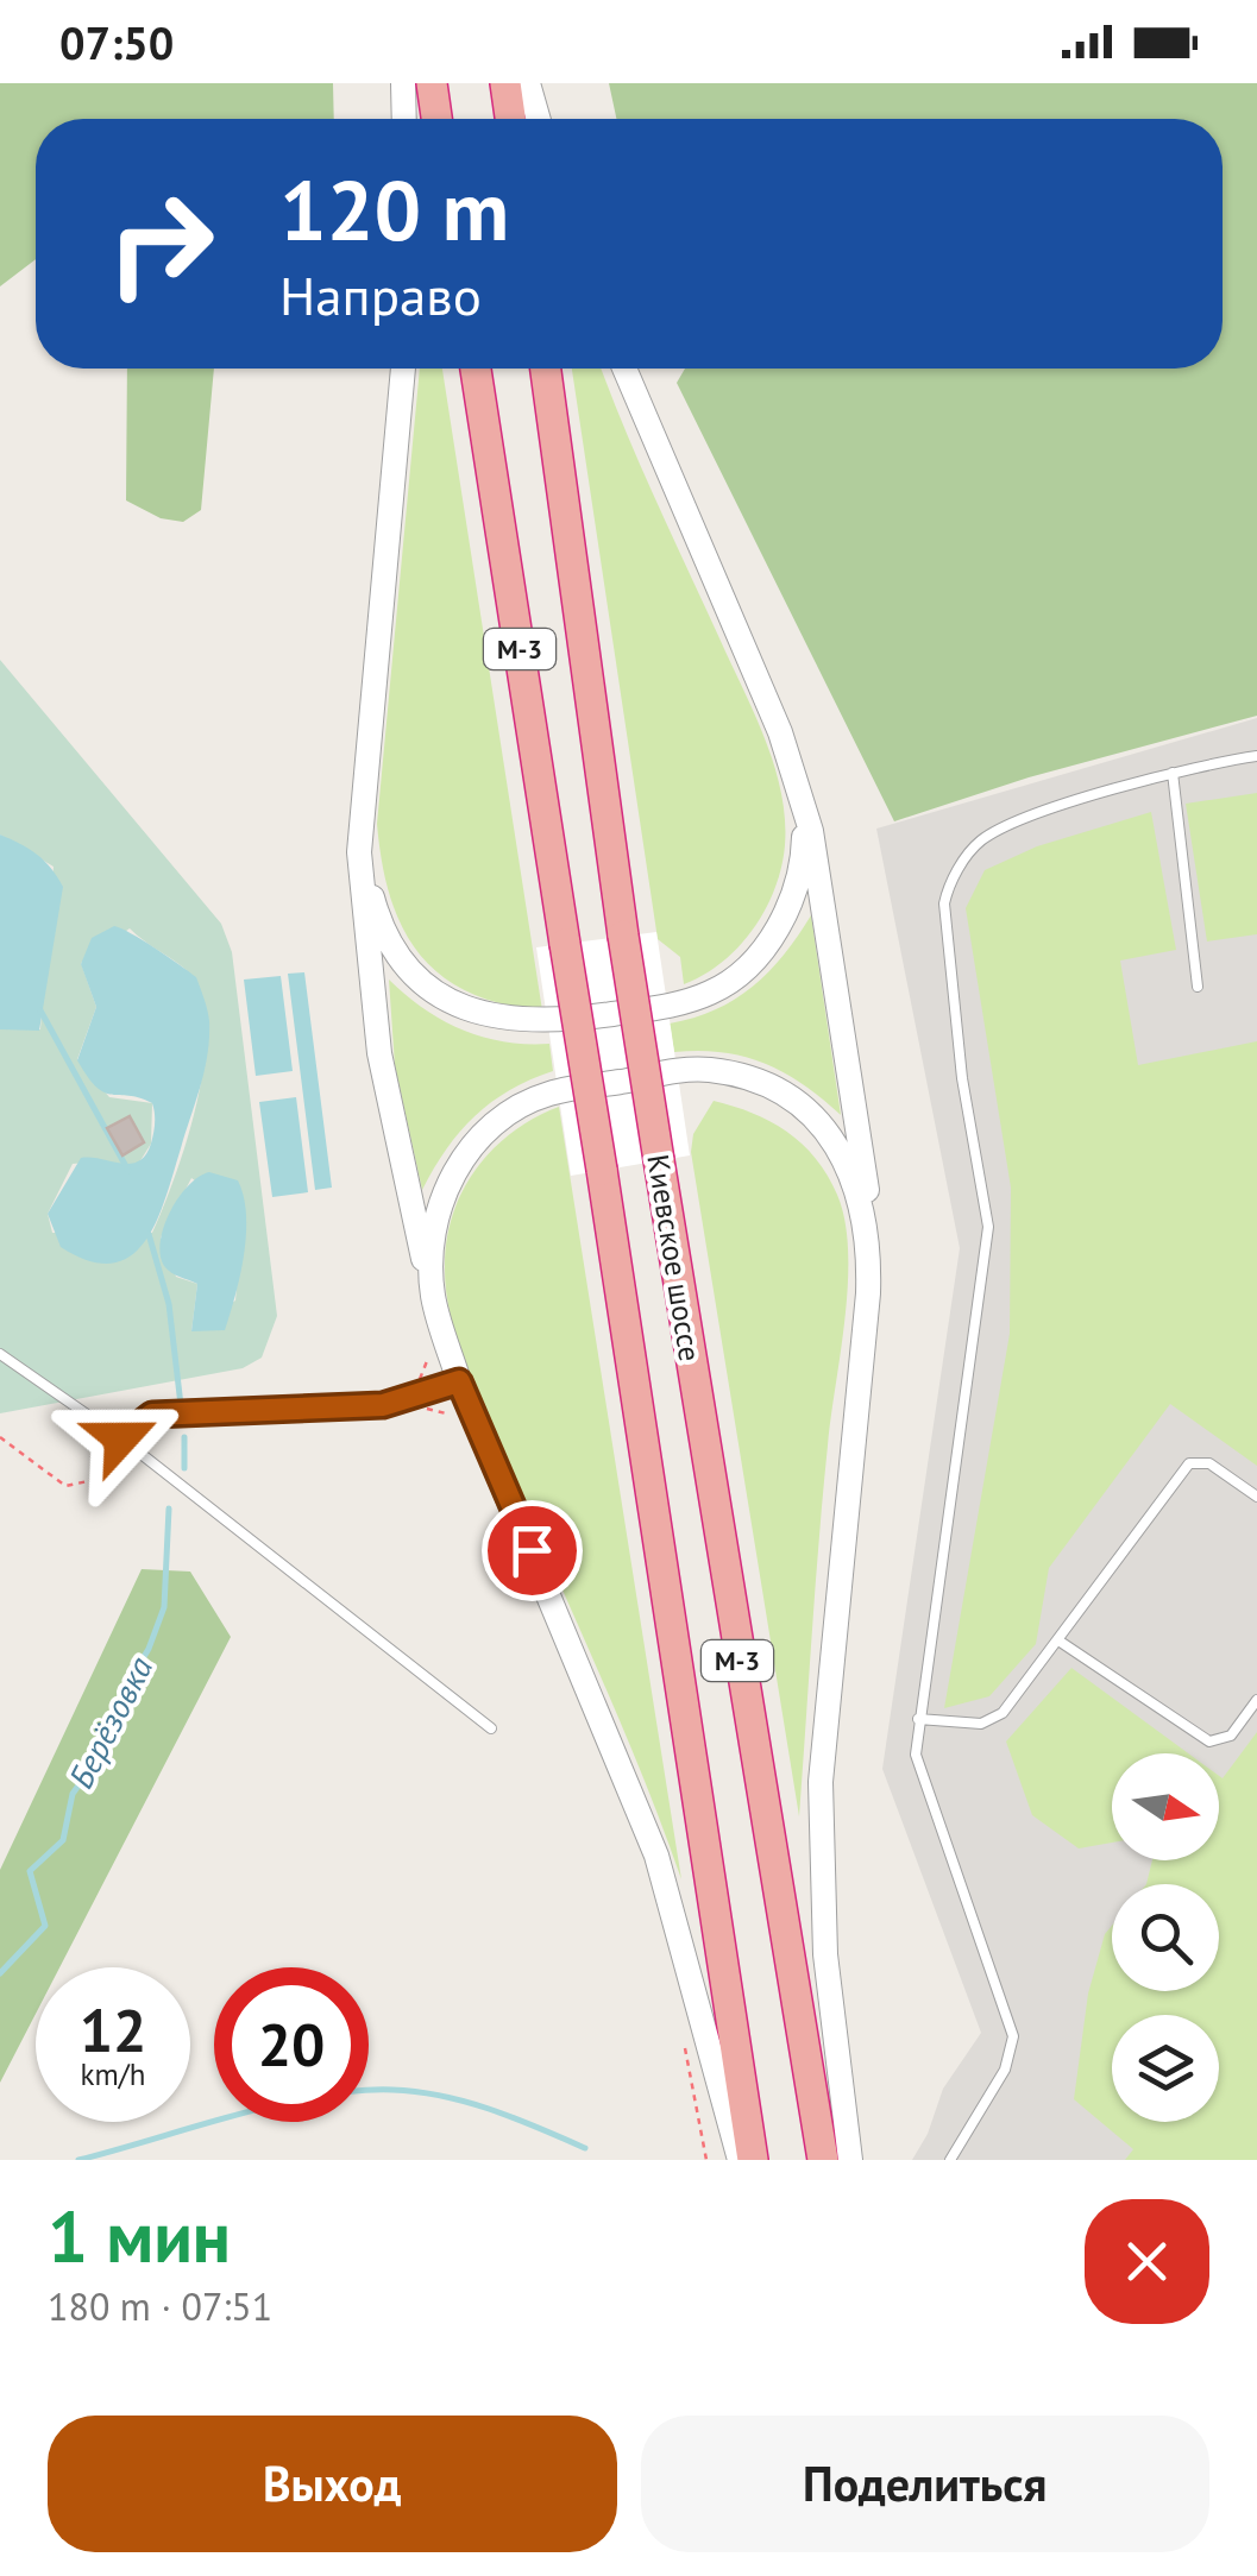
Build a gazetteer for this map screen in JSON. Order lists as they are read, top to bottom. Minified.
{"streets":{"highway":["М-3","Киевское шоссе"]},"water":["Берёзовка"],"north":"right","page":{"status":"07:50","turn":["120 m","Направо"],"speed":"12 km/h","limit":"20","heading":["1 мин","180 m · 07:51"],"buttons":["Выход","Поделиться"]}}
